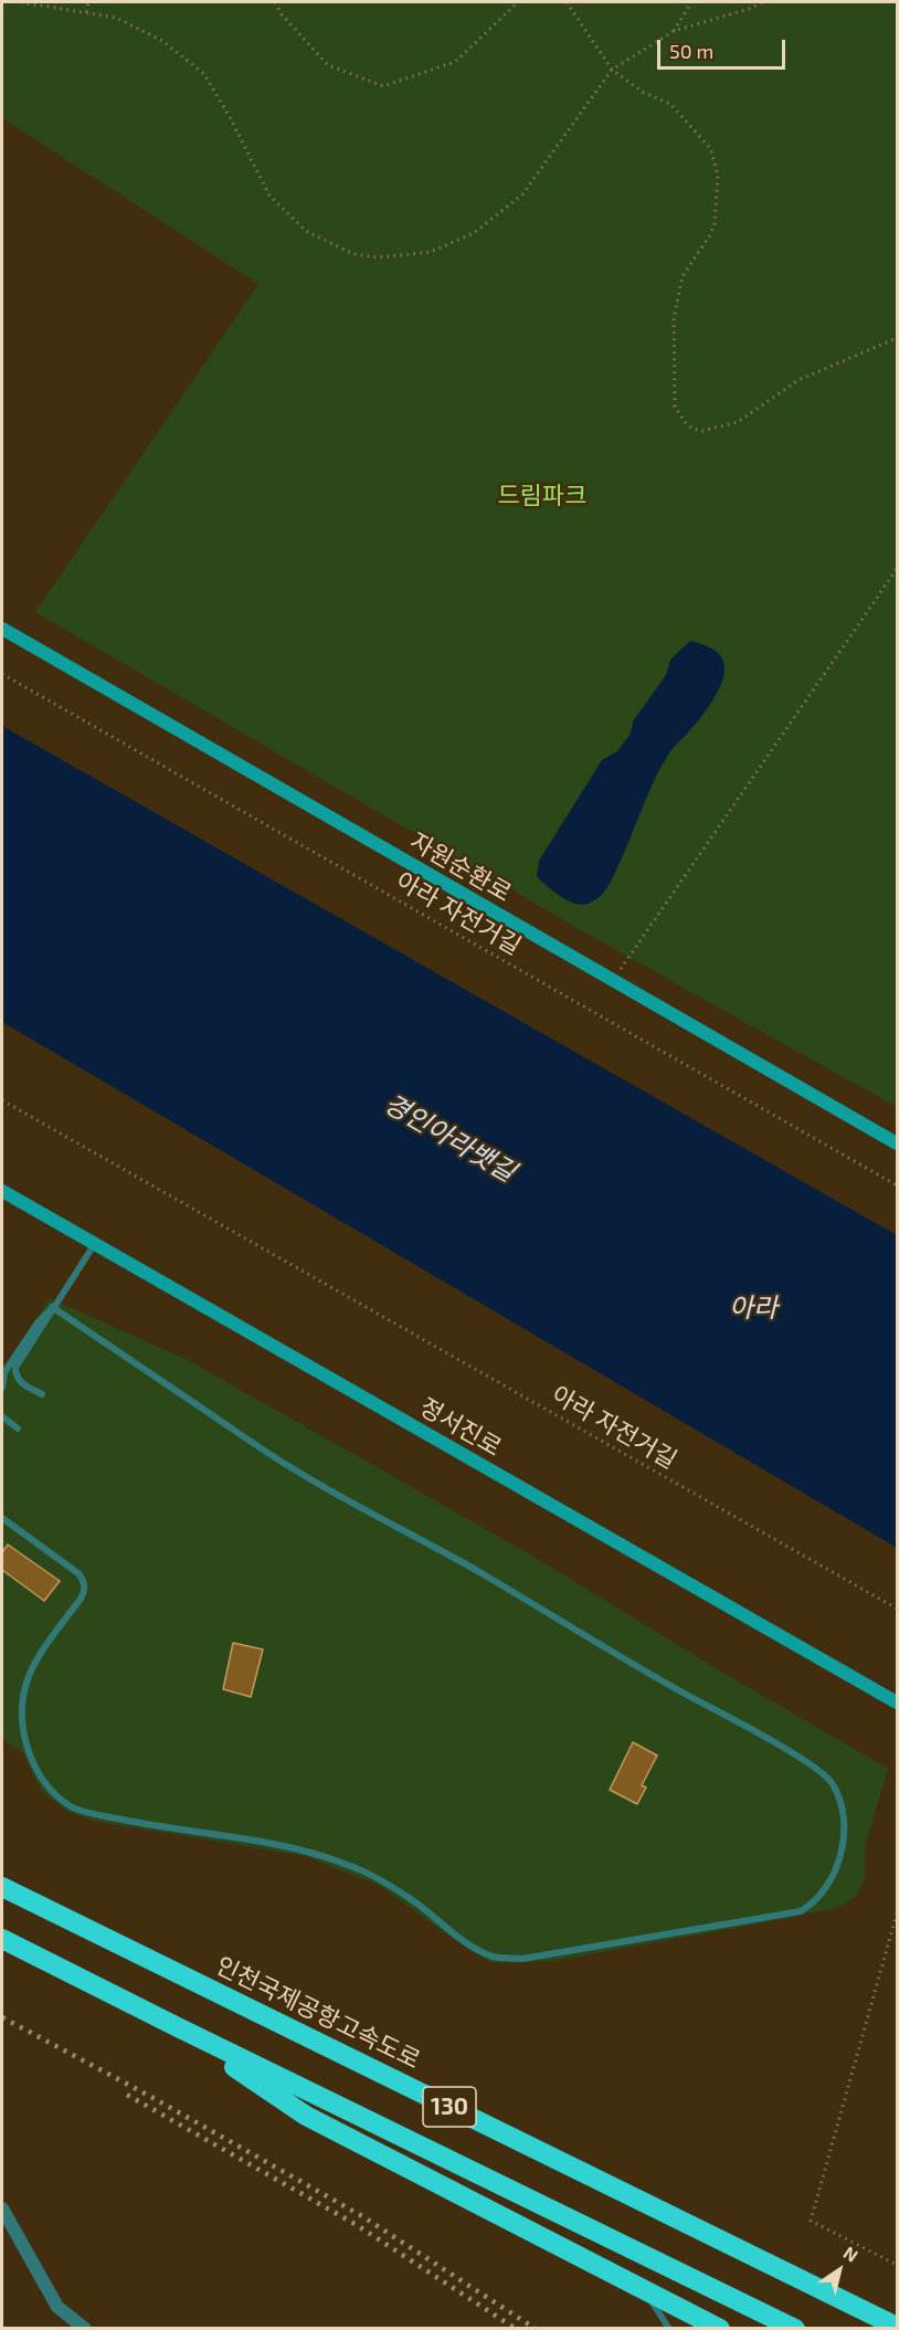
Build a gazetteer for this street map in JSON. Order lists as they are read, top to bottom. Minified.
{"streets":{"highway":["인천국제공항고속도로","130"],"main road":["자원순환로","정서진로"],"path":["아라 자전거길"]},"water":["경인아라뱃길","아라"],"parks":["드림파크"],"scale_bar":"50 m","north":"top right"}
